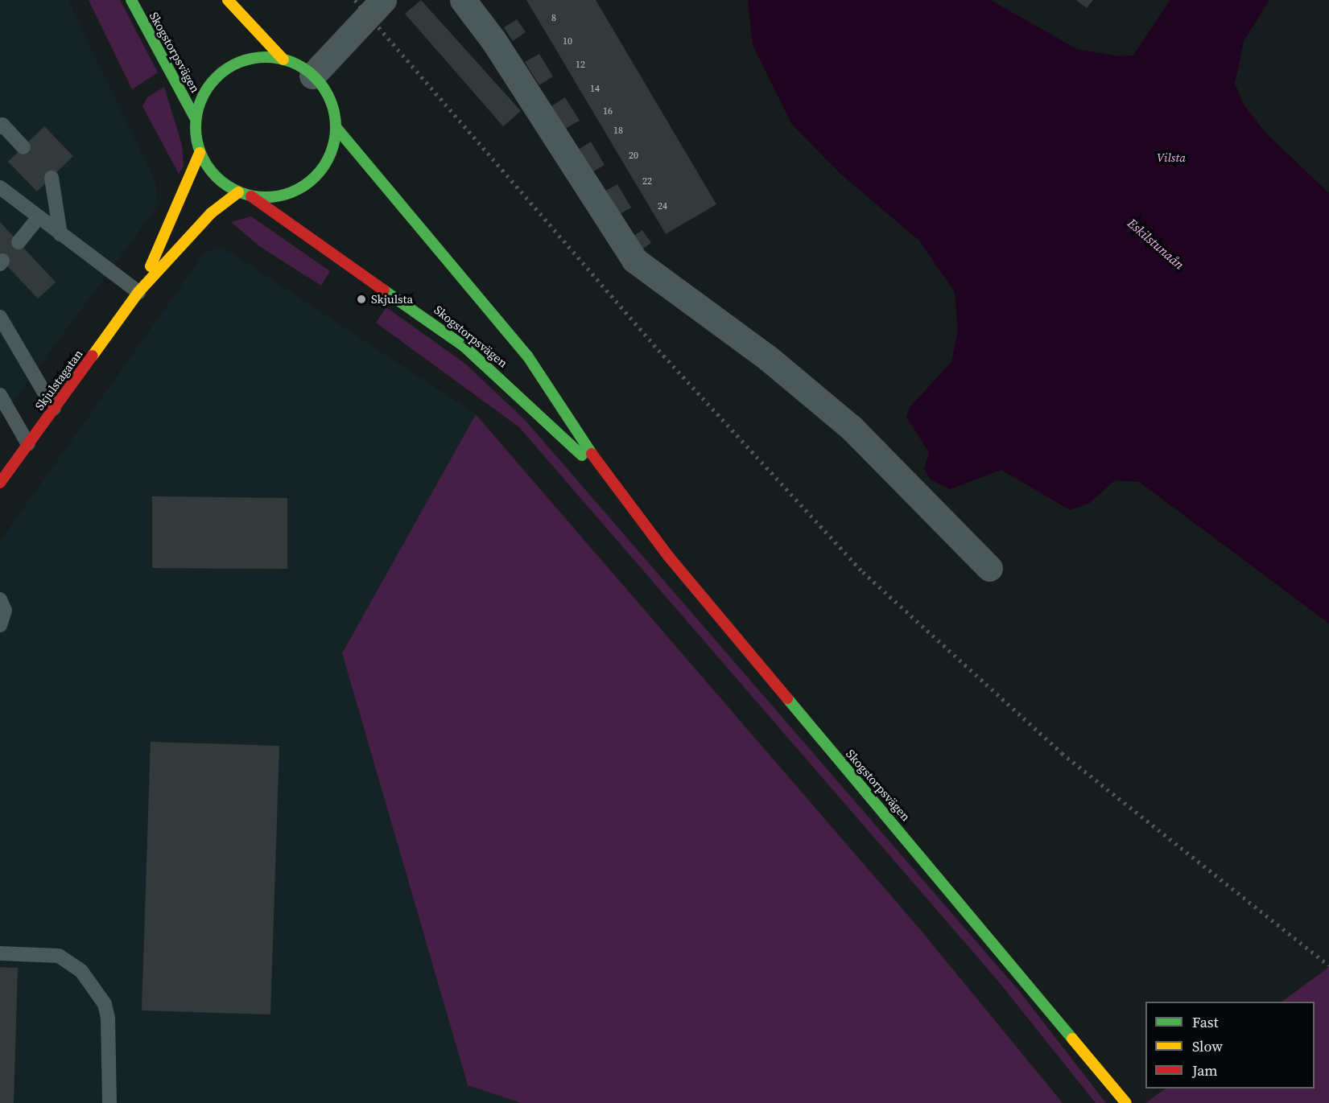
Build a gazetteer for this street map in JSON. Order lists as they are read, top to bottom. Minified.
{"streets":{"main road":["Skogstorpsvägen","Skjulstagatan"]},"crossings":[["Skogstorpsvägen","Skjulstagatan"]],"water":["Eskilstunaån"],"parks":["Vilsta"],"places":["Skjulsta"],"house_numbers":["8","10","12","14","16","18","20","22","24"],"legend":["Fast","Slow","Jam"]}
